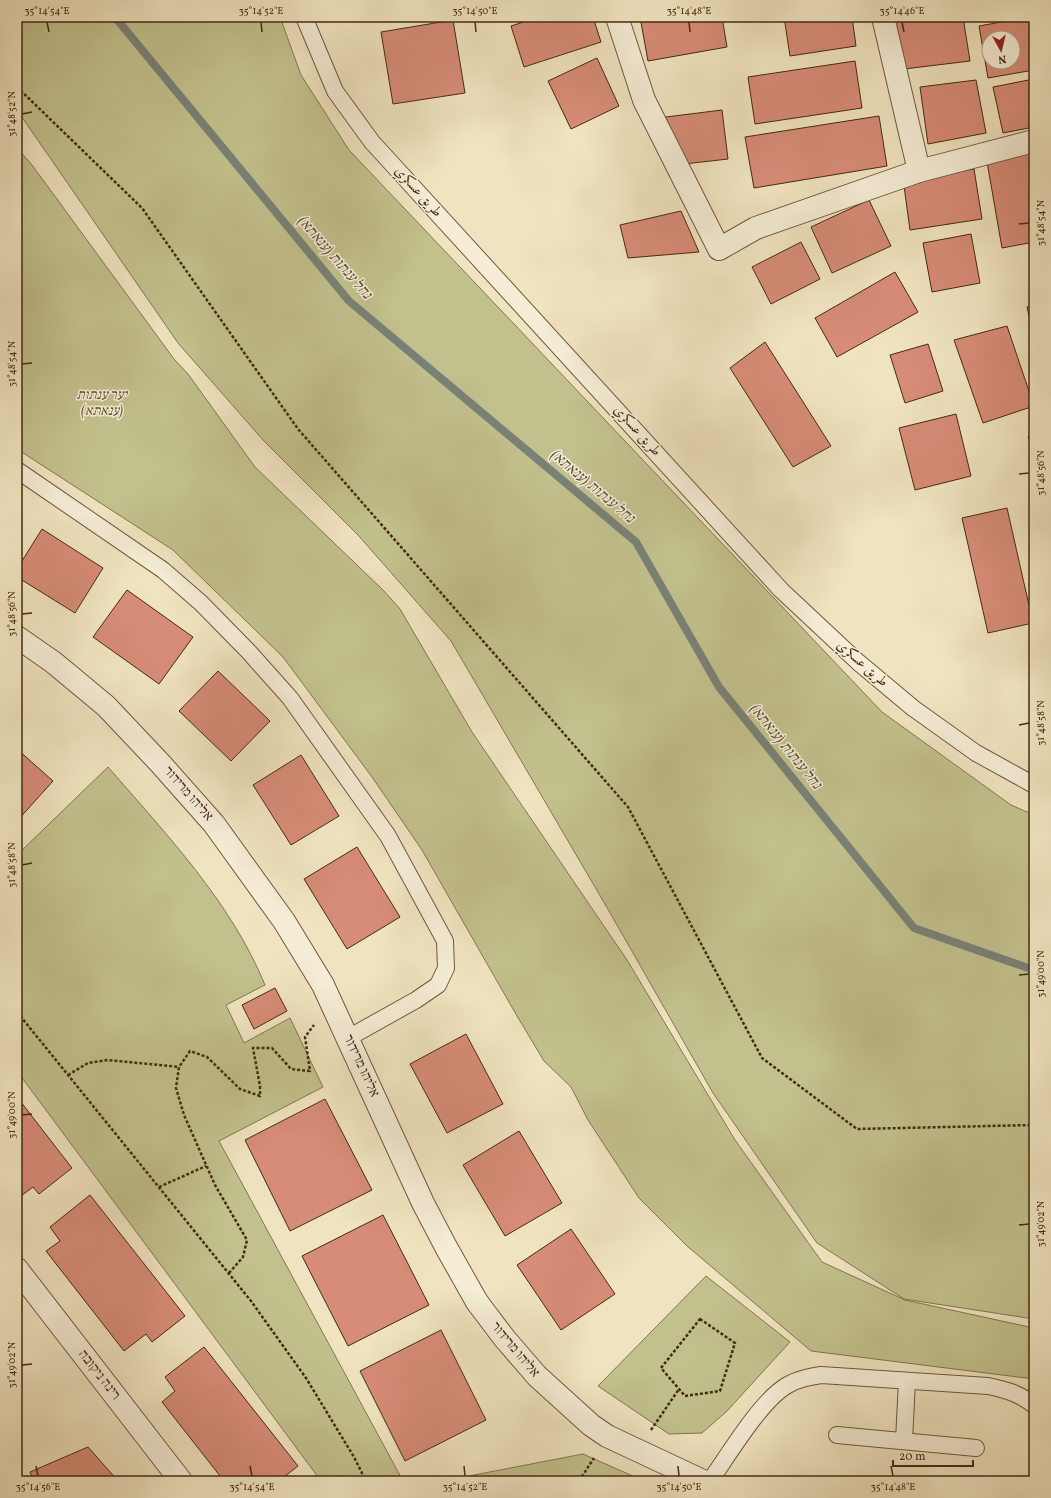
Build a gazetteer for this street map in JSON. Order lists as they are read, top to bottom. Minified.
{"streets":{"street":["אליהו מרידור","רינה ניקובה"],"lane":["طريق عسكري"]},"water":["נחל ענתות (ענאתא)"],"parks":["יער ענתות (ענאתא)"],"scale_bar":"20 m","north":"bottom","coordinates":["35°14'54\"E","35°14'52\"E","35°14'50\"E","35°14'48\"E","35°14'46\"E","31°48'52\"N","31°48'54\"N","31°48'56\"N","31°48'58\"N","31°49'00\"N","31°49'02\"N","35°14'56\"E"]}
